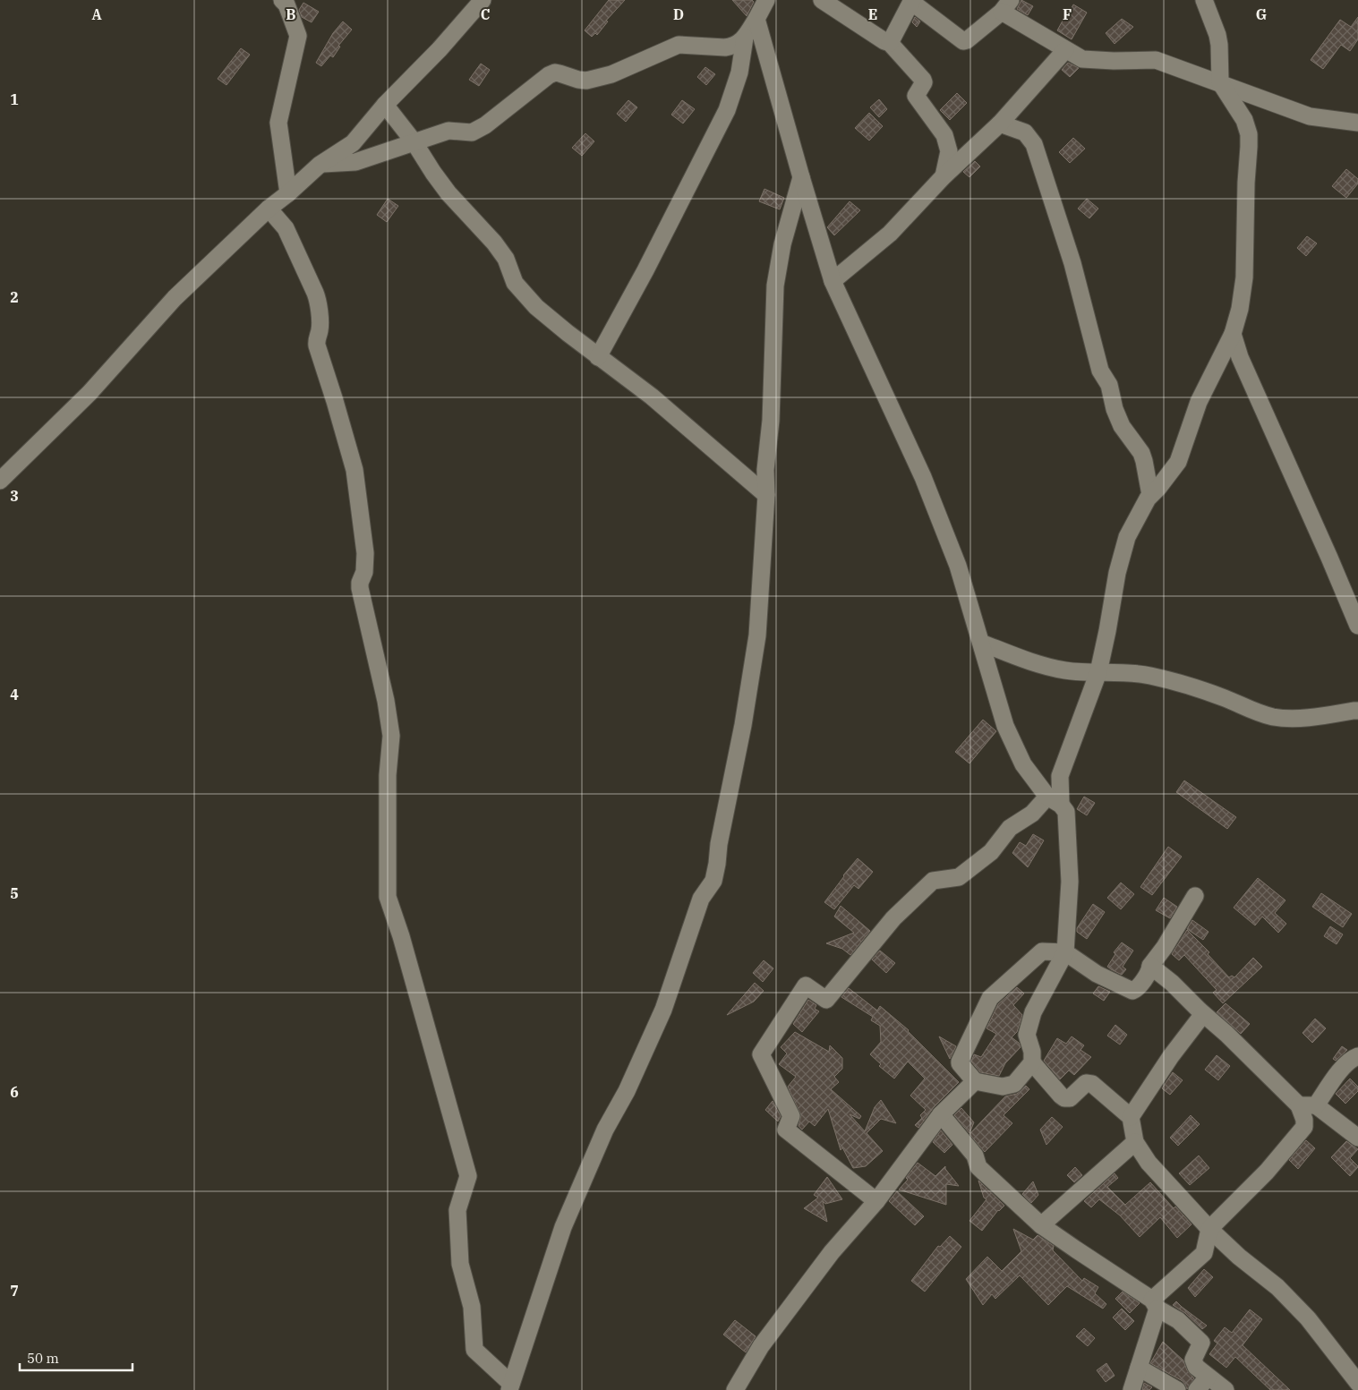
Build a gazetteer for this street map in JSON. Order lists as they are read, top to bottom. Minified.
{"scale_bar":"50 m","grid":{"columns":["A","B","C","D","E","F","G"],"rows":["1","2","3","4","5","6","7"]}}
